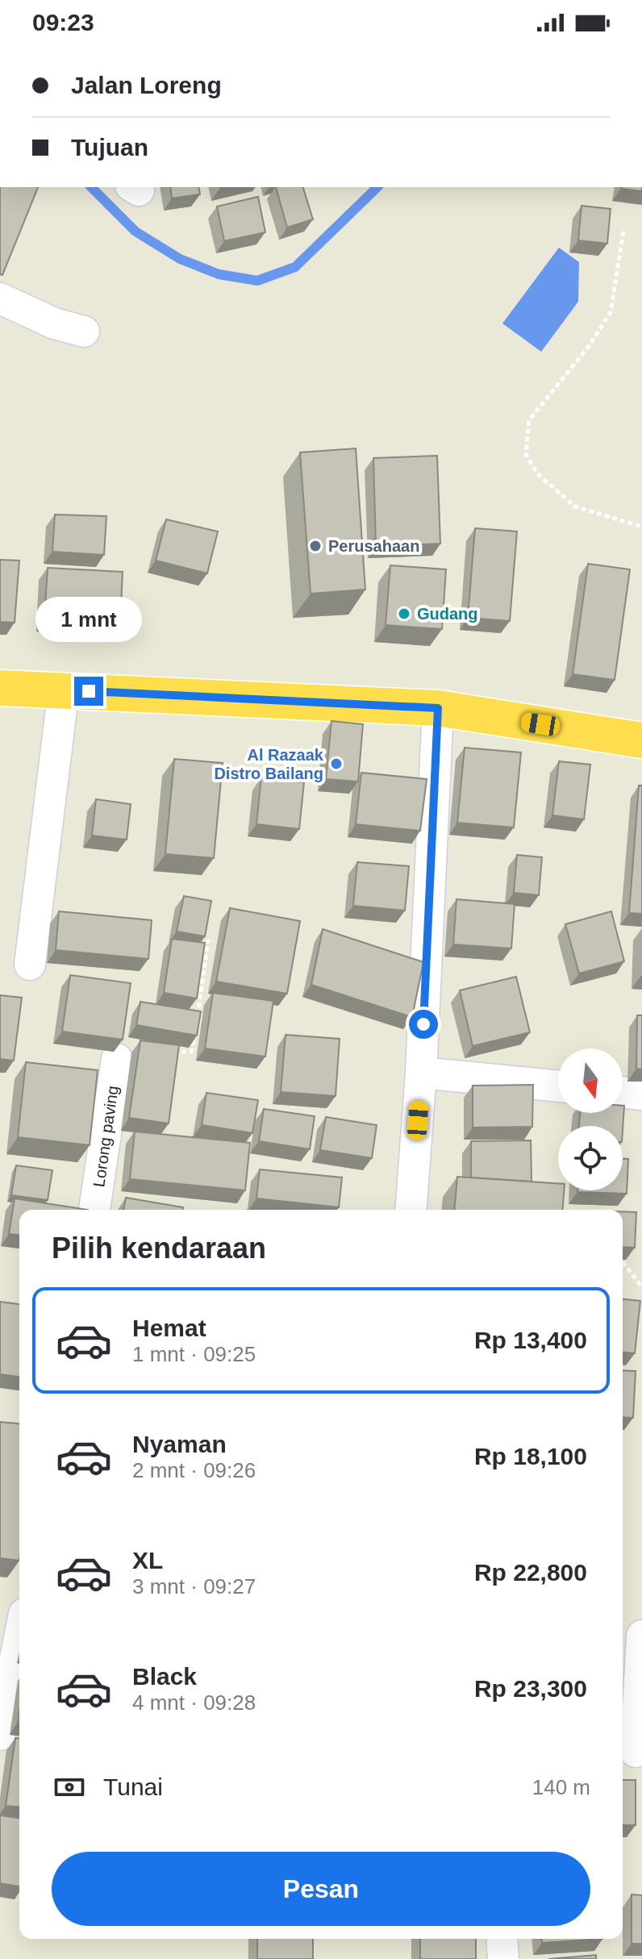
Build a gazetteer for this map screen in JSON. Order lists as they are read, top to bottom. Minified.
{"streets":{"street":["Lorong paving"]},"places":["Perusahaan","Gudang","Al Razaak Distro Bailang"],"north":"bottom","page":{"status":"09:23","banner":["Jalan Loreng","Tujuan"],"bubble":"1 mnt","heading":"Pilih kendaraan","list":[{"name":"Hemat","note":"1 mnt · 09:25","value":"Rp 13,400"},{"name":"Nyaman","note":"2 mnt · 09:26","value":"Rp 18,100"},{"name":"XL","note":"3 mnt · 09:27","value":"Rp 22,800"},{"name":"Black","note":"4 mnt · 09:28","value":"Rp 23,300"}],"pay":["Tunai","140 m"],"buttons":"Pesan"}}
